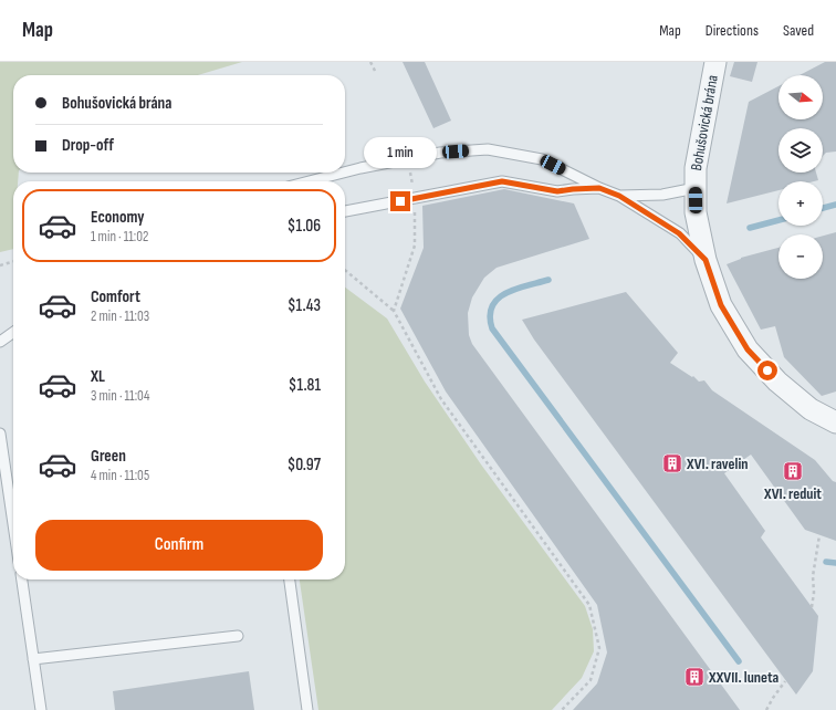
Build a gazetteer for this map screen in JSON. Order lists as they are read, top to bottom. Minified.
{"streets":{"street":["Bohušovická brána"]},"places":{"building":["XVI. ravelin","XVI. reduit","XXVII. luneta"]},"north":"right","page":{"header":"Map","nav":["Map","Directions","Saved"],"map_buttons":["+","−"],"banner":["Bohušovická brána","Drop-off"],"bubble":"1 min","list":[{"name":"Economy","note":"1 min · 11:02","value":"$1.06"},{"name":"Comfort","note":"2 min · 11:03","value":"$1.43"},{"name":"XL","note":"3 min · 11:04","value":"$1.81"},{"name":"Green","note":"4 min · 11:05","value":"$0.97"}],"buttons":"Confirm"}}
